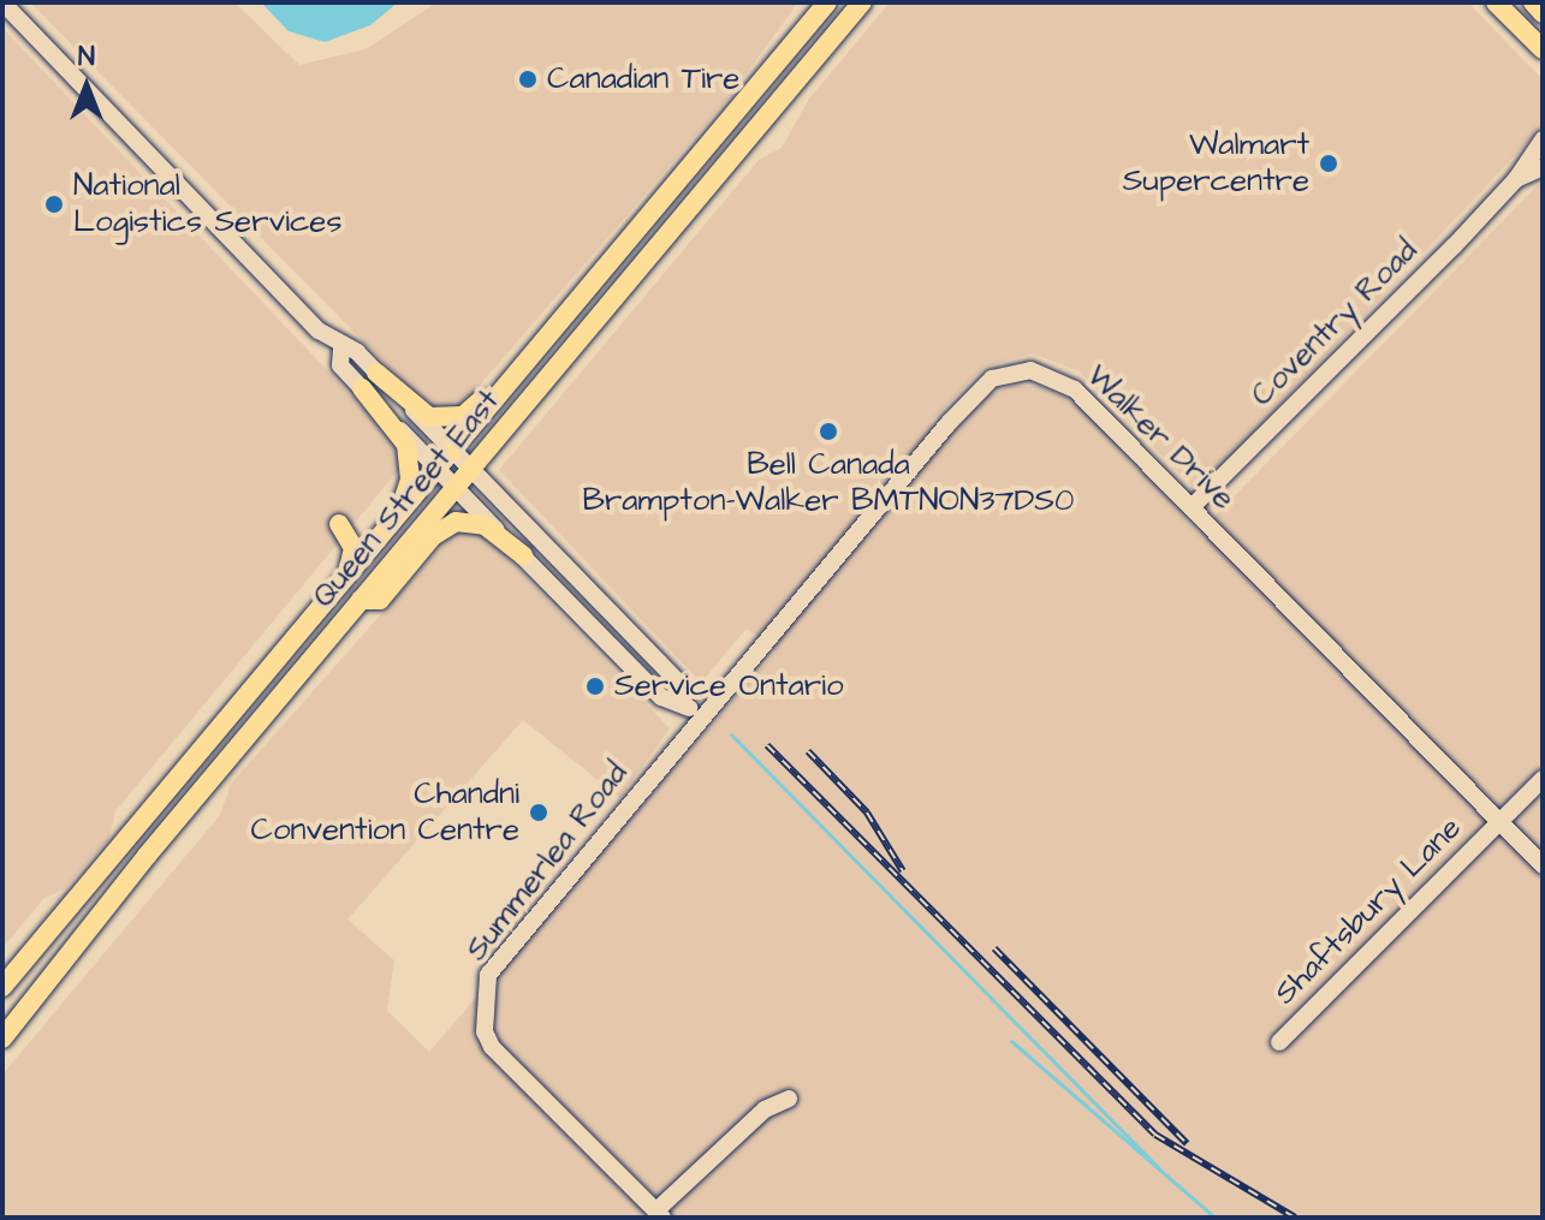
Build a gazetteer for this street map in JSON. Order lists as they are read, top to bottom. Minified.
{"streets":{"main road":["Queen Street East"],"street":["Coventry Road","Walker Drive","Summerlea Road","Shaftsbury Lane"]},"crossings":[["Coventry Road","Walker Drive"],["Walker Drive","Summerlea Road"],["Walker Drive","Shaftsbury Lane"]],"places":["Canadian Tire","Walmart Supercentre","National Logistics Services","Bell Canada Brampton-Walker BMTNON37DS0","Service Ontario","Chandni Convention Centre"],"north":"top"}
